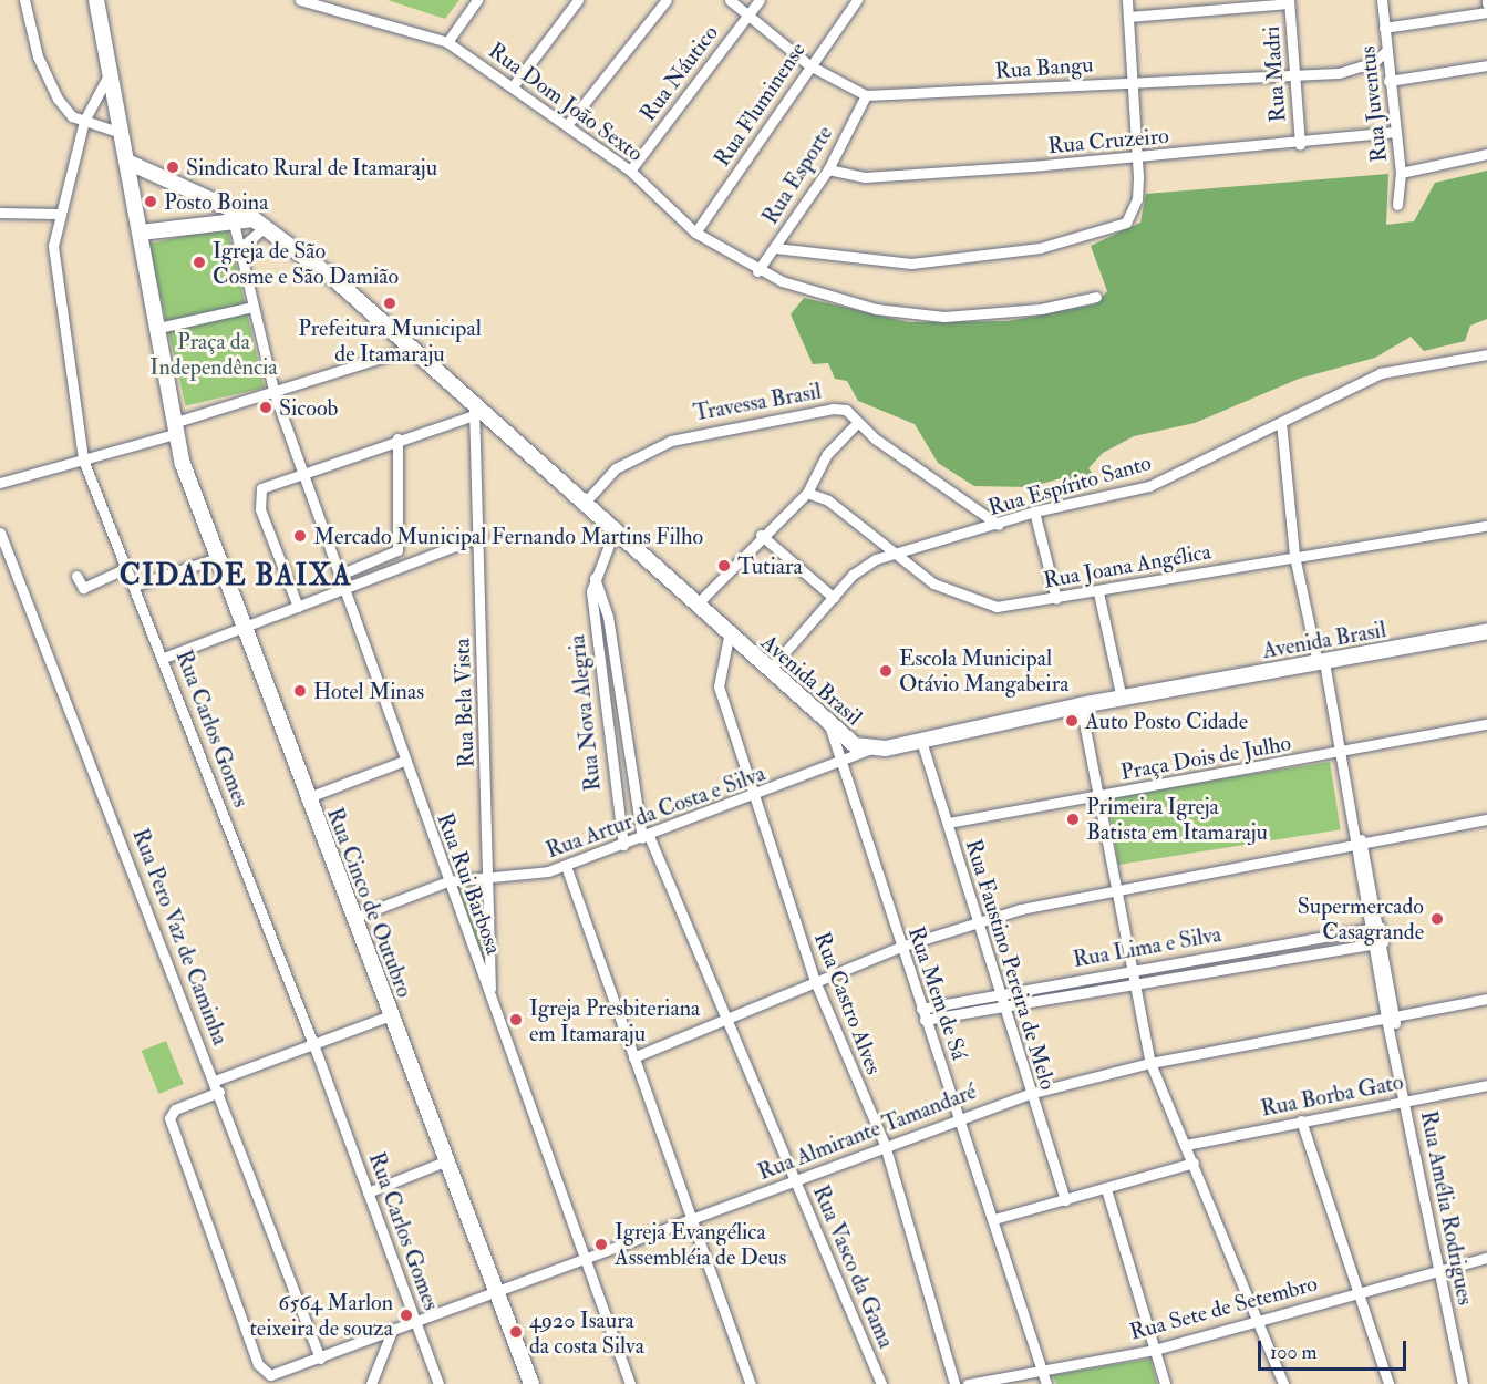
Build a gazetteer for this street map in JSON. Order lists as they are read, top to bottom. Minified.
{"streets":{"street":["Rua Bangu","Rua Náutico","Rua Madri","Rua Dom João Sexto","Rua Fluminense","Rua Juventus","Rua Cruzeiro","Rua Esporte","Travessa Brasil","Rua Espírito Santo","Rua Joana Angélica","Avenida Brasil","Rua Bela Vista","Rua Nova Alegria","Rua Carlos Gomes","Praça Dois de Julho","Rua Artur da Costa e Silva","Rua Rui Barbosa","Rua Cinco de Outubro","Rua Pero Vaz de Caminha","Rua Lima e Silva","Rua Faustino Pereira de Melo","Rua Mem de Sá","Rua Castro Alves","Rua Borba Gato","Rua Almirante Tamandaré","Rua Amélia Rodrigues","Rua Vasco da Gama","Rua Sete de Setembro"]},"crossings":[["Rua Bangu","Rua Madri"],["Rua Bangu","Rua Juventus"],["Rua Bangu","Rua Esporte"],["Rua Náutico","Rua Dom João Sexto"],["Rua Madri","Rua Cruzeiro"],["Rua Dom João Sexto","Rua Fluminense"],["Rua Dom João Sexto","Rua Esporte"],["Rua Juventus","Rua Cruzeiro"],["Rua Cruzeiro","Rua Esporte"],["Travessa Brasil","Rua Espírito Santo"],["Travessa Brasil","Avenida Brasil"],["Rua Espírito Santo","Rua Joana Angélica"],["Rua Espírito Santo","Avenida Brasil"],["Avenida Brasil","Rua Bela Vista"],["Avenida Brasil","Rua Artur da Costa e Silva"],["Avenida Brasil","Rua Faustino Pereira de Melo"],["Avenida Brasil","Rua Mem de Sá"],["Avenida Brasil","Rua Castro Alves"],["Rua Bela Vista","Rua Artur da Costa e Silva"],["Rua Bela Vista","Rua Rui Barbosa"],["Rua Nova Alegria","Rua Artur da Costa e Silva"],["Rua Nova Alegria","Rua Vasco da Gama"],["Rua Carlos Gomes","Rua Almirante Tamandaré"],["Praça Dois de Julho","Rua Lima e Silva"],["Praça Dois de Julho","Rua Borba Gato"],["Praça Dois de Julho","Rua Almirante Tamandaré"],["Praça Dois de Julho","Rua Sete de Setembro"],["Rua Artur da Costa e Silva","Rua Rui Barbosa"],["Rua Artur da Costa e Silva","Rua Cinco de Outubro"],["Rua Artur da Costa e Silva","Rua Mem de Sá"],["Rua Artur da Costa e Silva","Rua Castro Alves"],["Rua Rui Barbosa","Rua Almirante Tamandaré"],["Rua Cinco de Outubro","Rua Almirante Tamandaré"],["Rua Pero Vaz de Caminha","Rua Almirante Tamandaré"],["Rua Lima e Silva","Rua Faustino Pereira de Melo"],["Rua Lima e Silva","Rua Mem de Sá"],["Rua Lima e Silva","Rua Amélia Rodrigues"],["Rua Faustino Pereira de Melo","Rua Almirante Tamandaré"],["Rua Mem de Sá","Rua Almirante Tamandaré"],["Rua Mem de Sá","Rua Sete de Setembro"],["Rua Castro Alves","Rua Almirante Tamandaré"],["Rua Borba Gato","Rua Amélia Rodrigues"],["Rua Almirante Tamandaré","Rua Amélia Rodrigues"],["Rua Almirante Tamandaré","Rua Vasco da Gama"],["Rua Amélia Rodrigues","Rua Sete de Setembro"]],"districts":["CIDADE BAIXA"],"parks":["Praça da Independência"],"places":["Sindicato Rural de Itamaraju","Posto Boina","Igreja de São Cosme e São Damião","Prefeitura Municipal de Itamaraju","Sicoob","Mercado Municipal Fernando Martins Filho","Tutiara","Escola Municipal Otávio Mangabeira","Hotel Minas","Auto Posto Cidade","Primeira Igreja Batista em Itamaraju","Supermercado Casagrande","Igreja Presbiteriana em Itamaraju","Igreja Evangélica Assembléia de Deus","6564 Marlon teixeira de souza","4920 Isaura da costa Silva"],"scale_bar":"100 m"}
